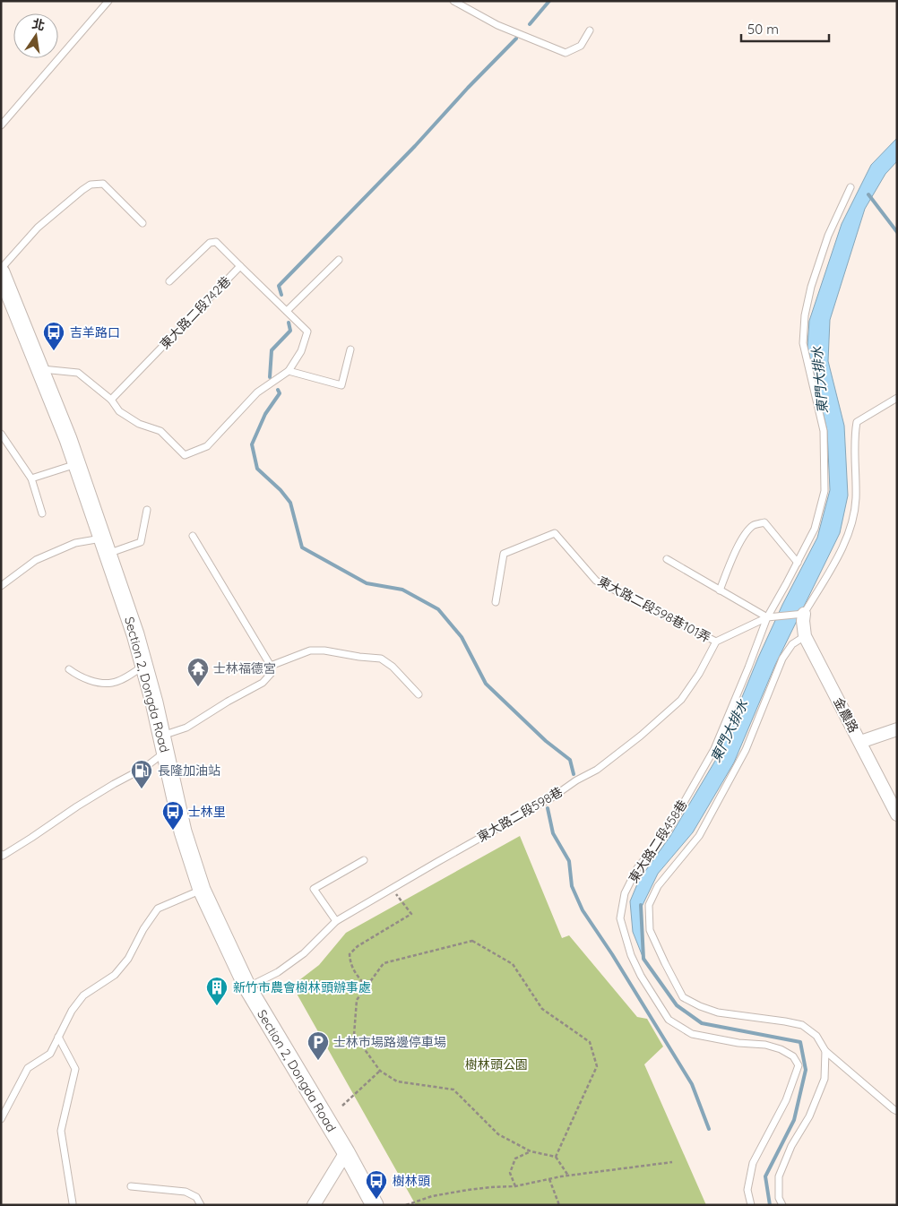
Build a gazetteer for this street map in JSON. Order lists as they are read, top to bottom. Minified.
{"streets":{"main road":["Section 2, Dongda Road"],"street":["金農路"],"lane":["東大路二段742巷","東大路二段598巷101弄","東大路二段598巷","東大路二段458巷"]},"crossings":[["東大路二段598巷101弄","東大路二段598巷"],["Section 2, Dongda Road","東大路二段598巷"]],"water":["東門大排水"],"parks":["樹林頭公園"],"places":{"bus stop":["吉羊路口","士林里","樹林頭"],"temple":["士林福德宮"],"fuel station":["長隆加油站"],"building":["新竹市農會樹林頭辦事處"],"parking":["士林市場路邊停車場"]},"scale_bar":"50 m","north":"top"}
